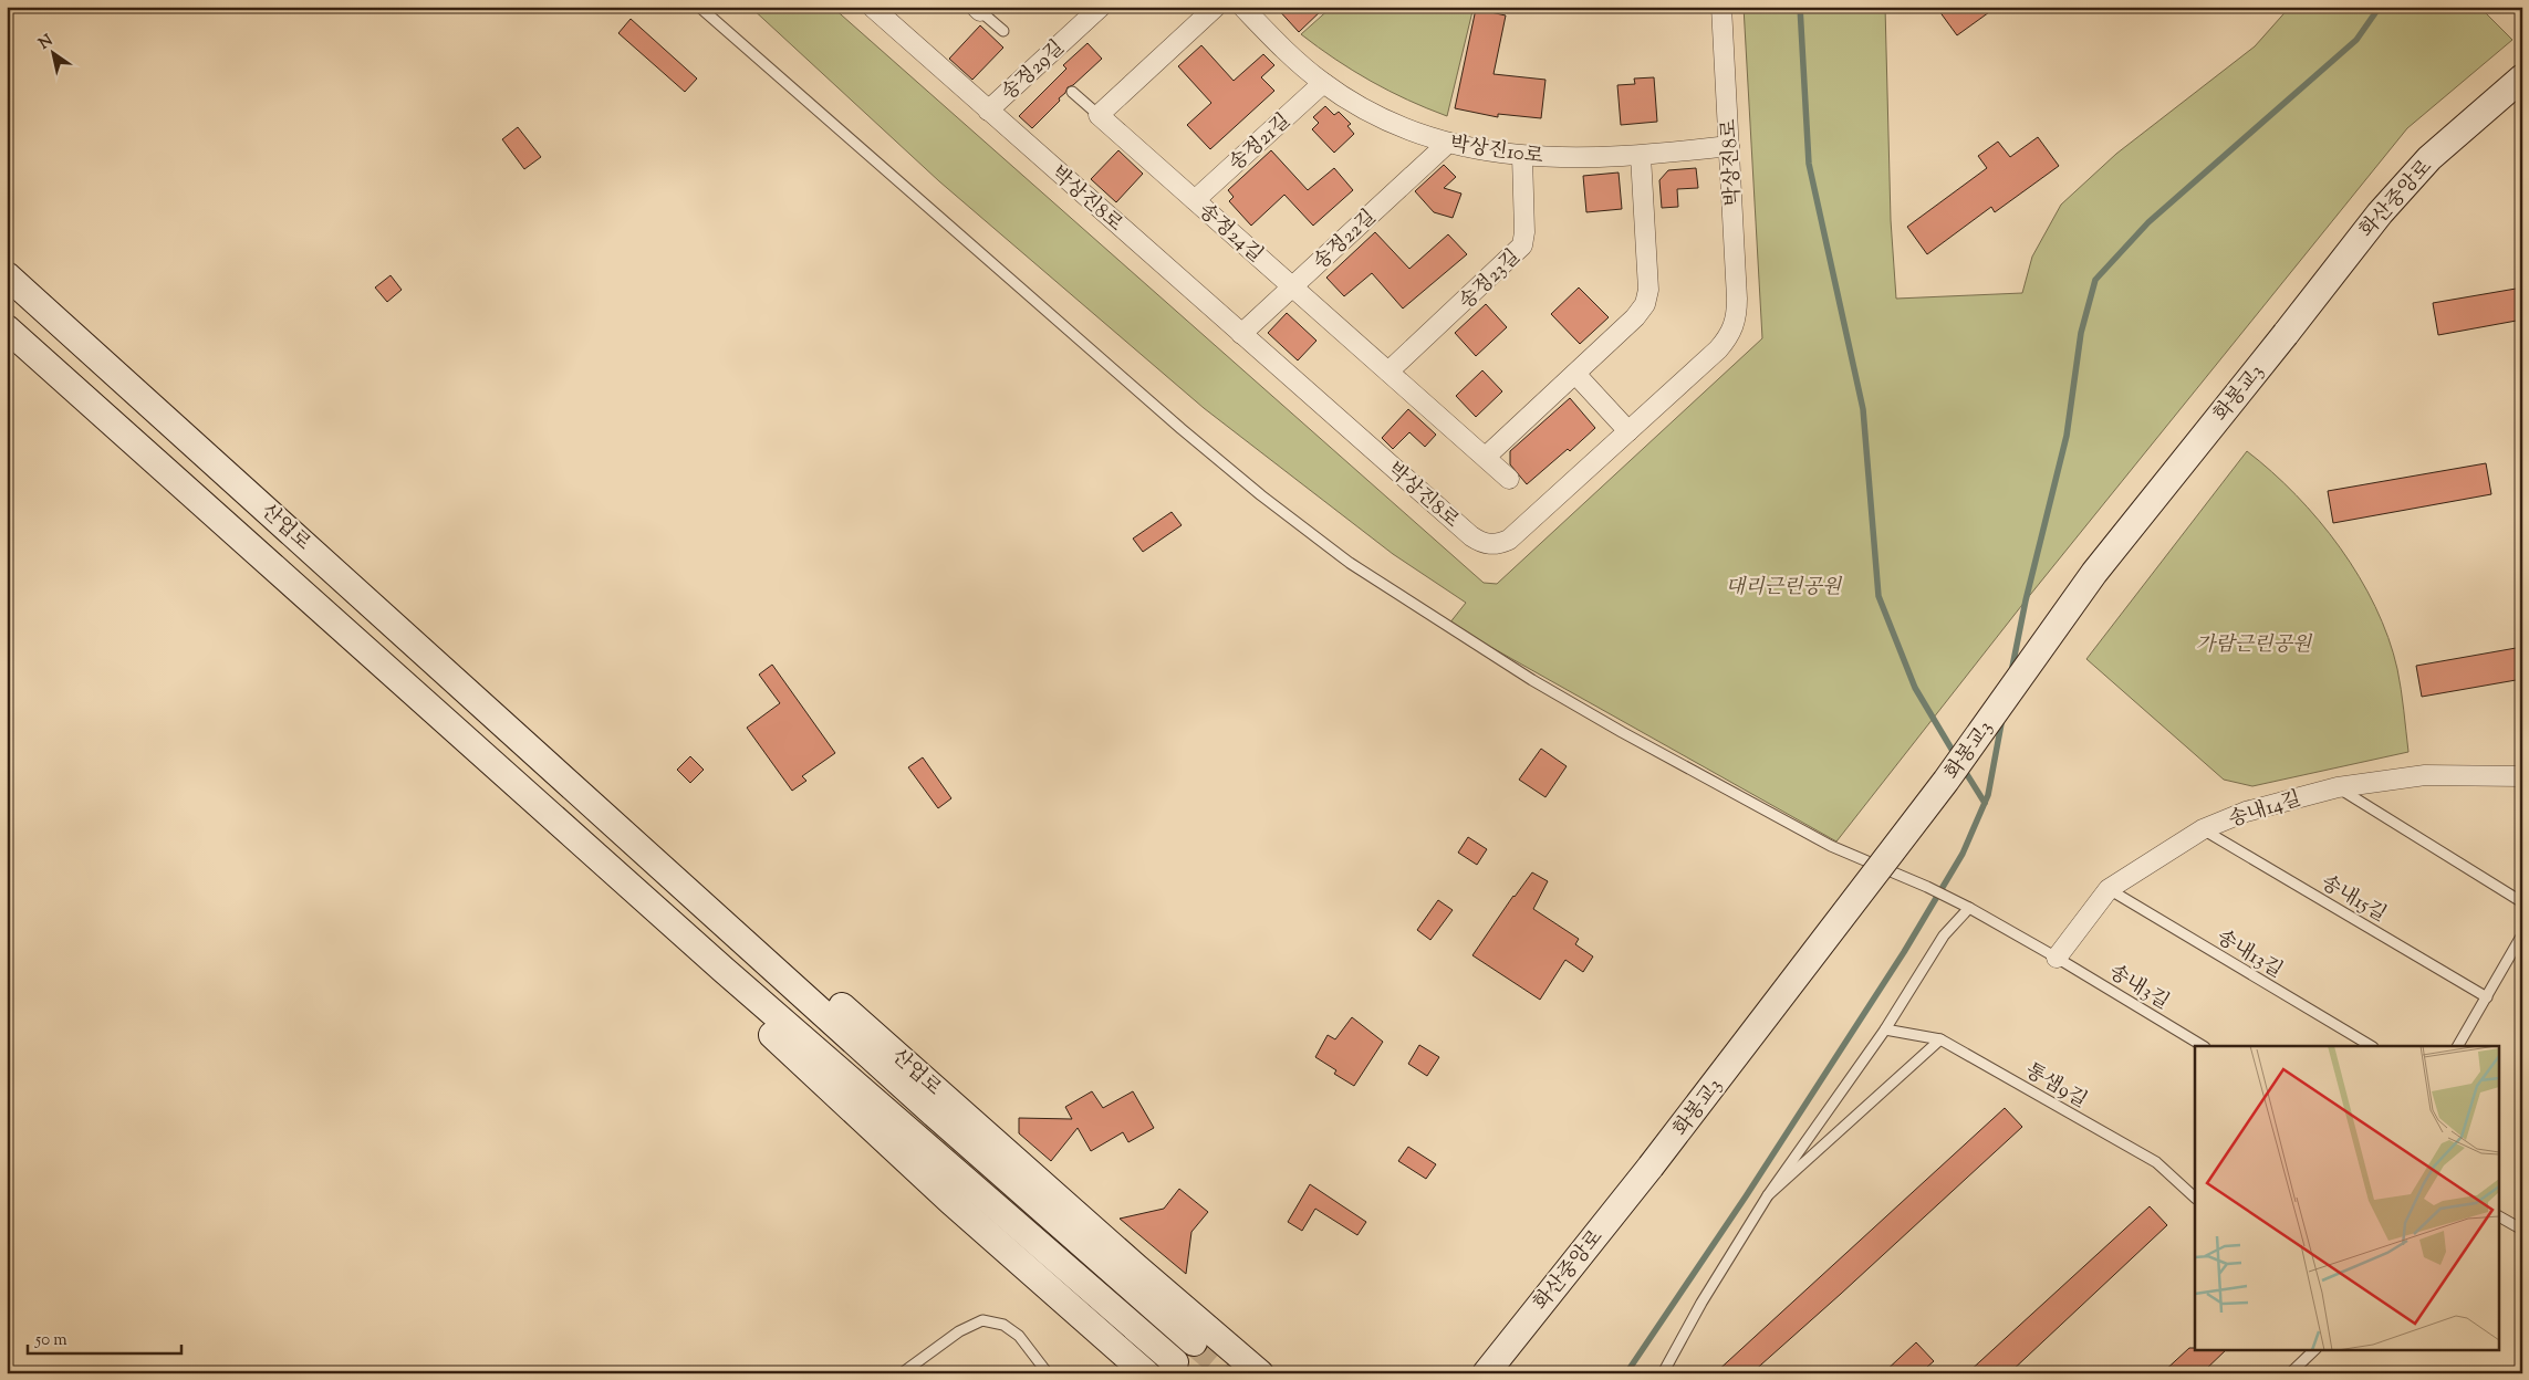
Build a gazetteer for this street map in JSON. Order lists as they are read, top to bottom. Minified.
{"streets":{"main road":["화산중앙로","화봉교3","산업로"],"street":["송정29길","송정21길","박상진10로","박상진8로","송정24길","송정22길","송정23길","송내14길"],"lane":["송내15길","송내13길","송내3길","통샘9길"]},"crossings":[["송정29길","박상진8로"],["송정21길","박상진10로"],["송정21길","송정24길"],["박상진10로","박상진8로"],["박상진10로","송정22길"],["박상진10로","송정23길"],["박상진8로","송정22길"],["화산중앙로","화봉교3"],["송정24길","송정22길"],["송정24길","송정23길"],["송내14길","송내15길"],["송내14길","송내13길"],["송내14길","송내3길"]],"parks":["대리근린공원","가람근린공원"],"scale_bar":"50 m","north":"top left"}
